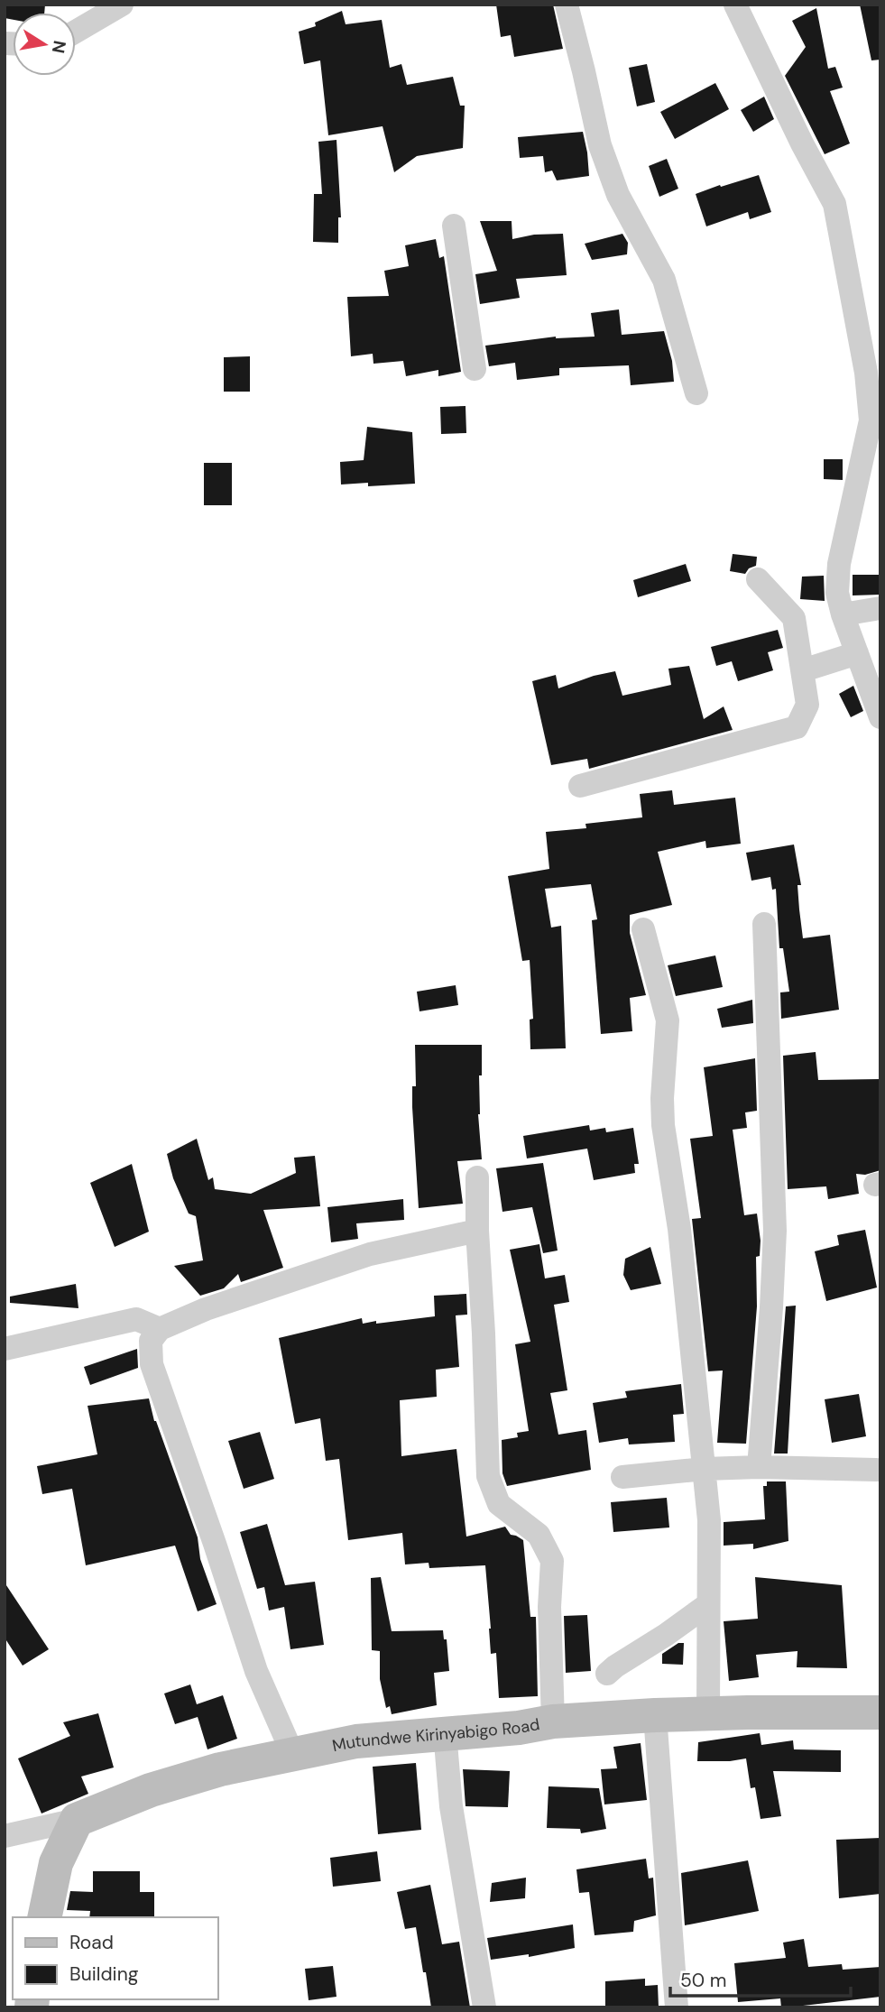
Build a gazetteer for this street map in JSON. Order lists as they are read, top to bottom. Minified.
{"streets":{"street":["Mutundwe Kirinyabigo Road"]},"legend":["Road","Building"],"scale_bar":"50 m","north":"right"}
